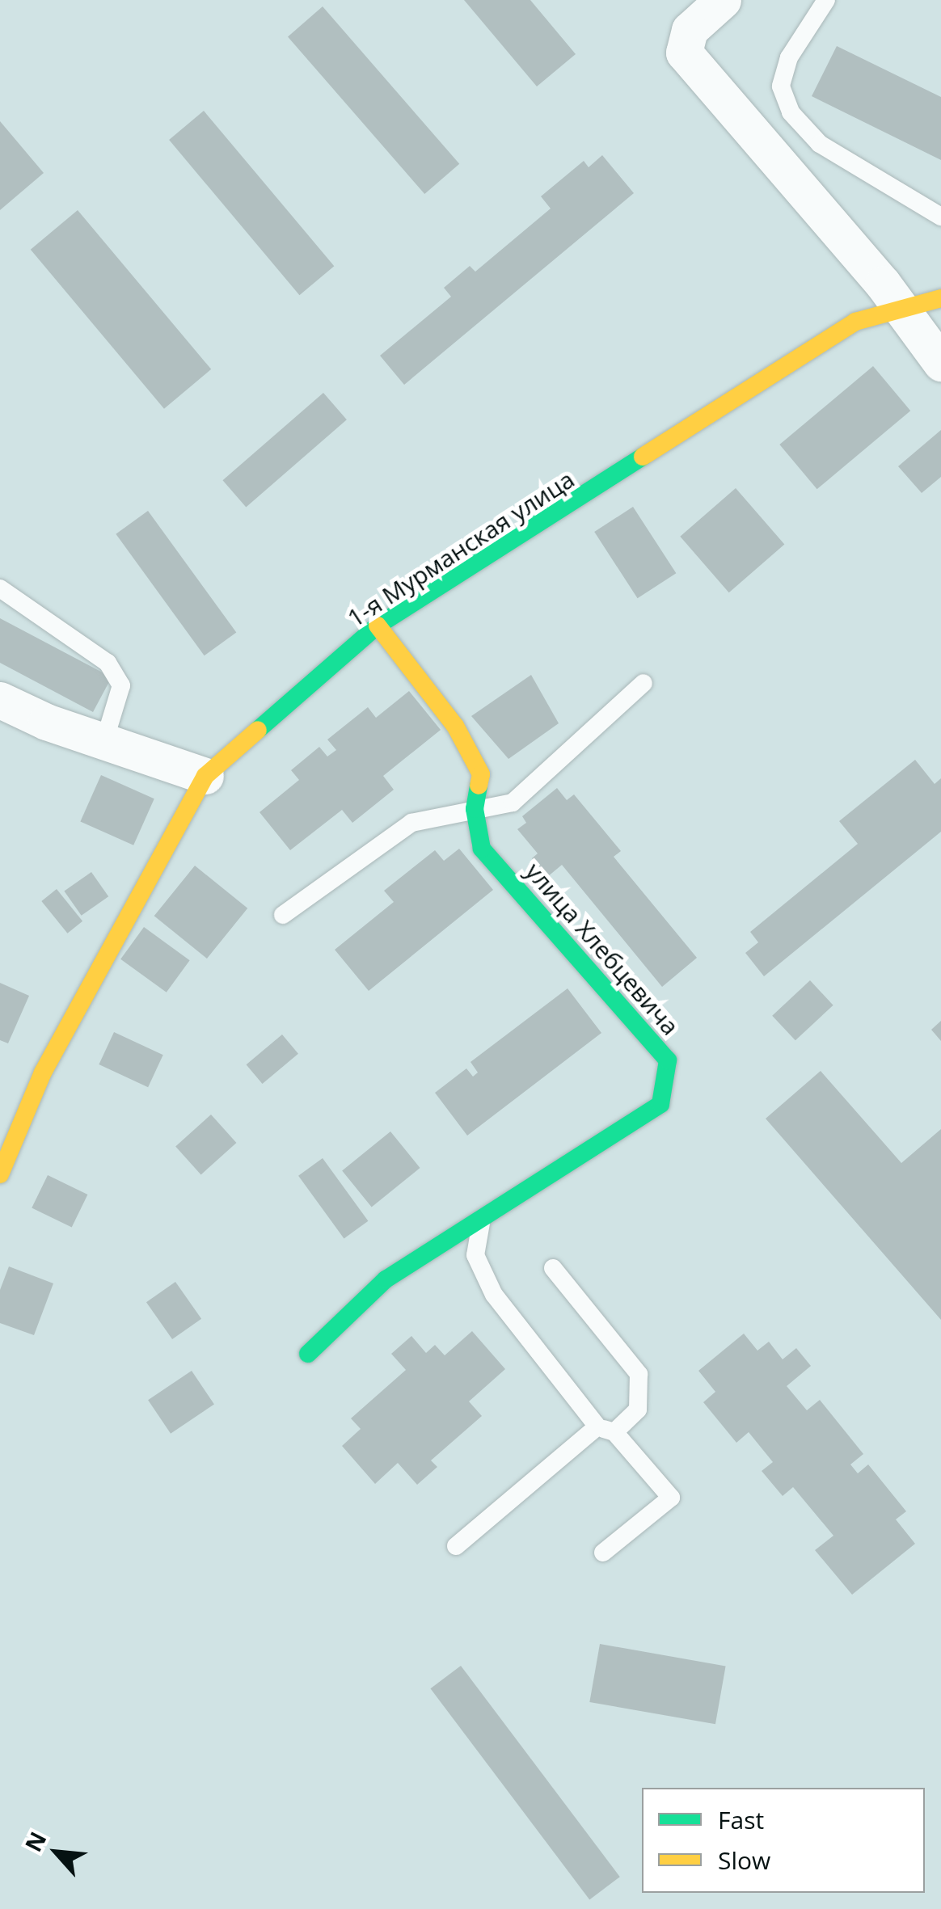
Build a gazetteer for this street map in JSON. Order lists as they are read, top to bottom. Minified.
{"streets":{"street":["1-я Мурманская улица","улица Хлебцевича"]},"crossings":[["1-я Мурманская улица","улица Хлебцевича"]],"legend":["Fast","Slow"],"north":"top left"}
